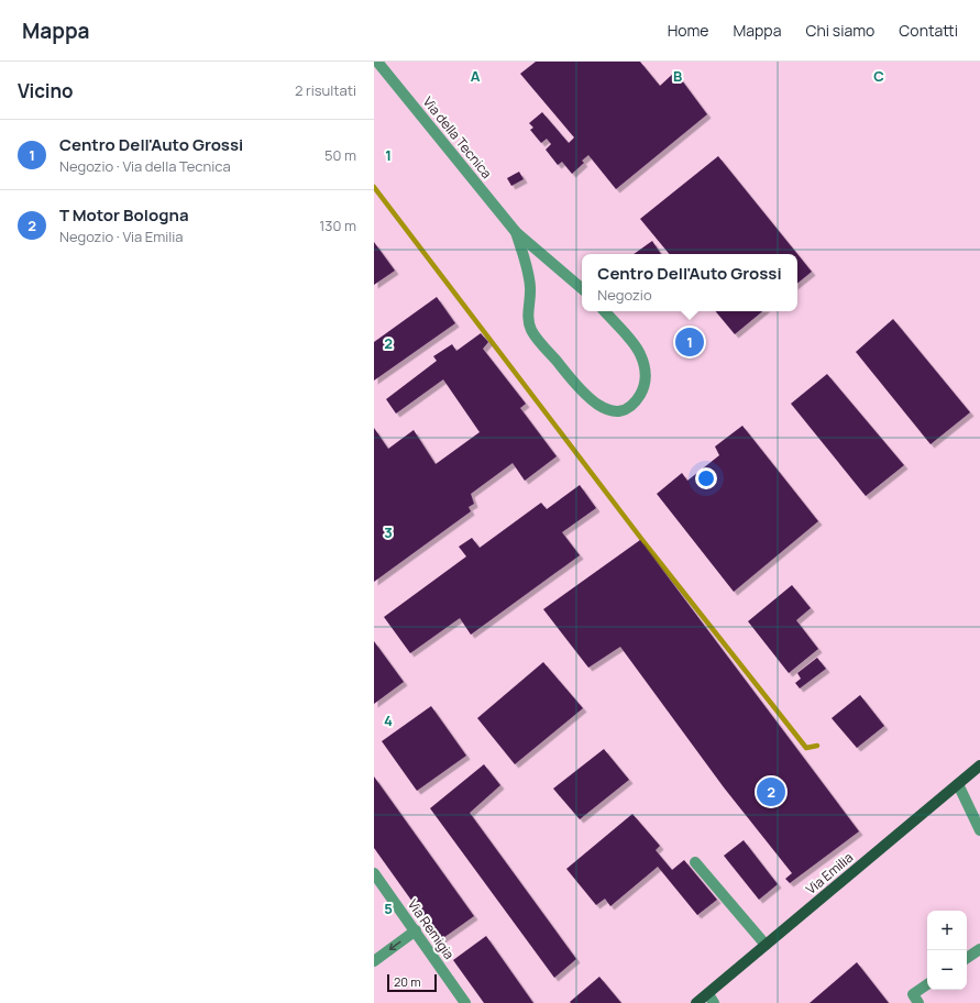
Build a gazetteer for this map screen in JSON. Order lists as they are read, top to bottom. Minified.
{"streets":{"main road":["Via Emilia"],"street":["Via della Tecnica","Via Remigia"]},"scale_bar":"20 m","page":{"header":"Mappa","nav":["Home","Mappa","Chi siamo","Contatti"],"heading":["Vicino","2 risultati"],"list":[{"mark":"1","name":"Centro Dell'Auto Grossi","note":"Negozio · Via della Tecnica","value":"50 m"},{"mark":"2","name":"T Motor Bologna","note":"Negozio · Via Emilia","value":"130 m"}],"popup":["Centro Dell'Auto Grossi","Negozio"],"pins":["1","2"],"map_buttons":["+","−"],"scale":"20 m"},"grid":{"columns":["A","B","C"],"rows":["1","2","3","4","5"]}}
